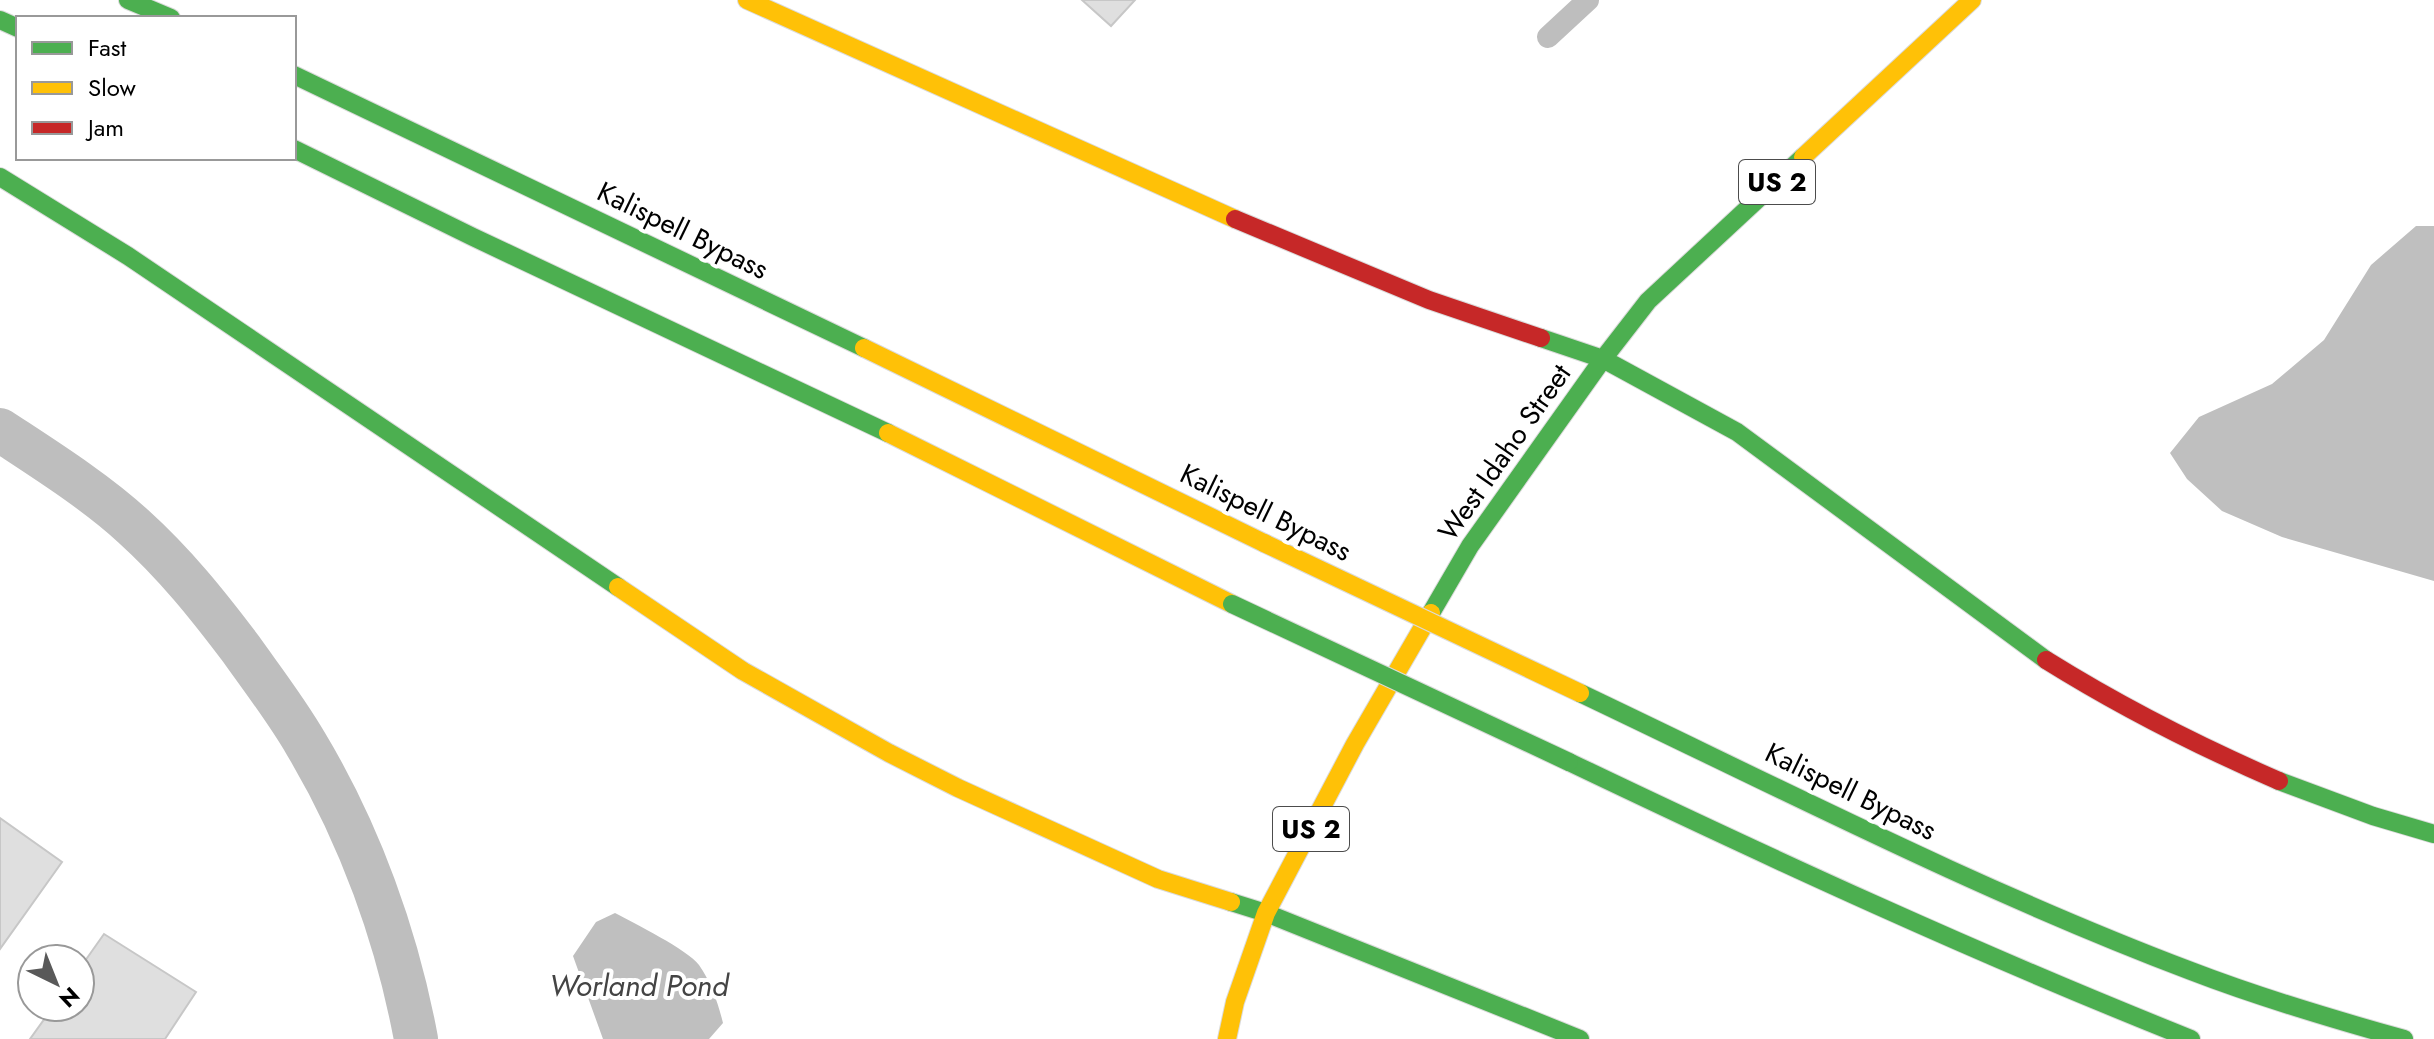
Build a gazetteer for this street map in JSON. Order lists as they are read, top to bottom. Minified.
{"streets":{"highway":["US 2","Kalispell Bypass","West Idaho Street"]},"water":["Worland Pond"],"legend":["Fast","Slow","Jam"],"north":"bottom right"}
